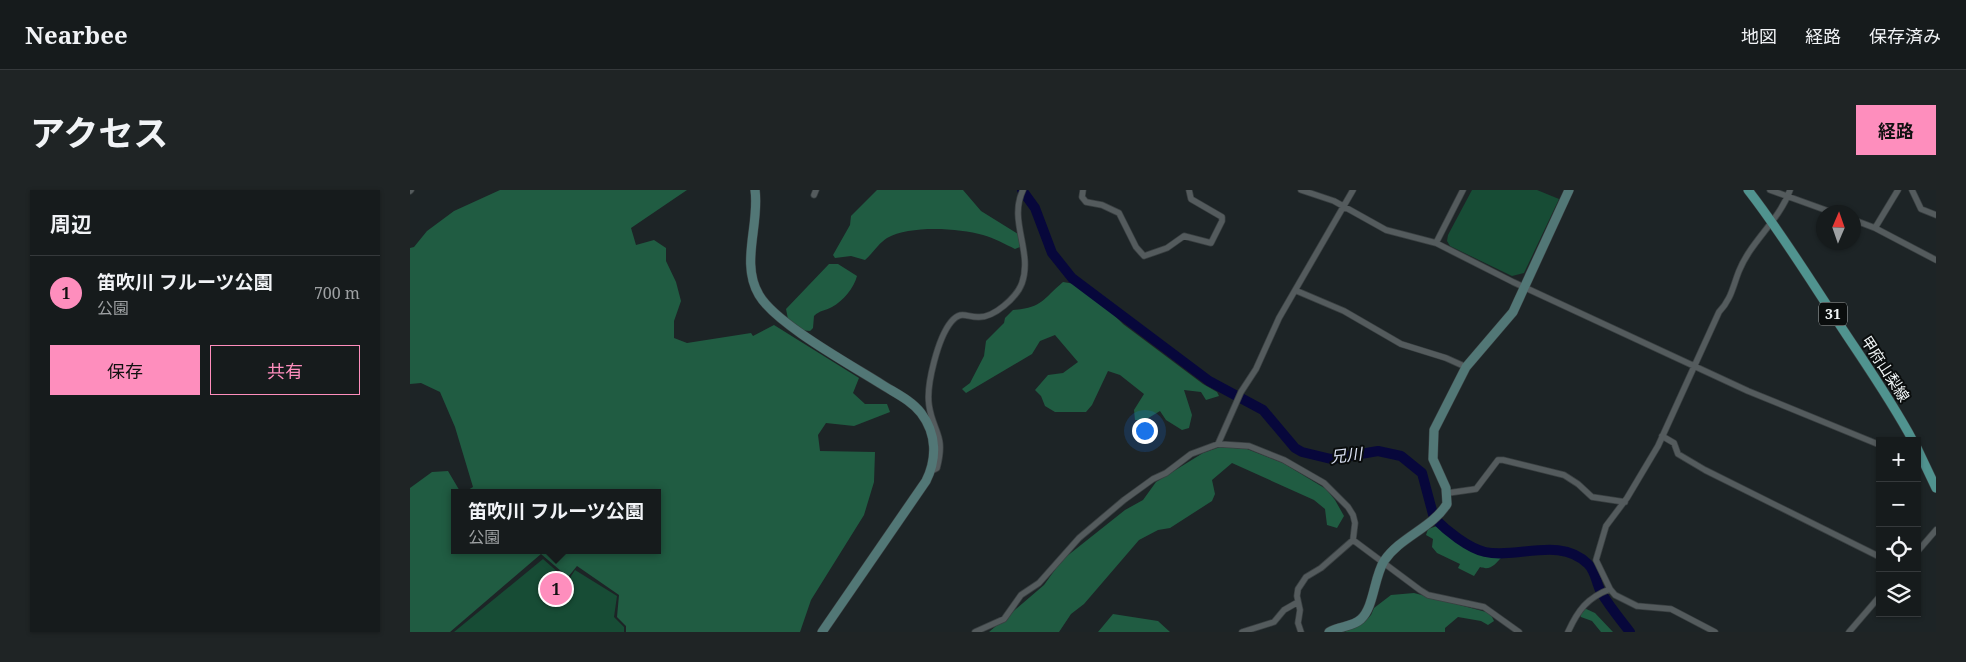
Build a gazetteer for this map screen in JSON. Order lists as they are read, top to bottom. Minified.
{"streets":{"main road":["31","甲府山梨線"]},"water":["兄川"],"north":"top","page":{"header":"Nearbee","nav":["地図","経路","保存済み"],"title":"アクセス","buttons":["経路",["保存","共有"]],"heading":"周辺","list":[{"mark":"1","name":"笛吹川 フルーツ公園","note":"公園","value":"700 m"}],"map_buttons":["+","−"],"popup":["笛吹川 フルーツ公園","公園"],"pins":"1"}}
